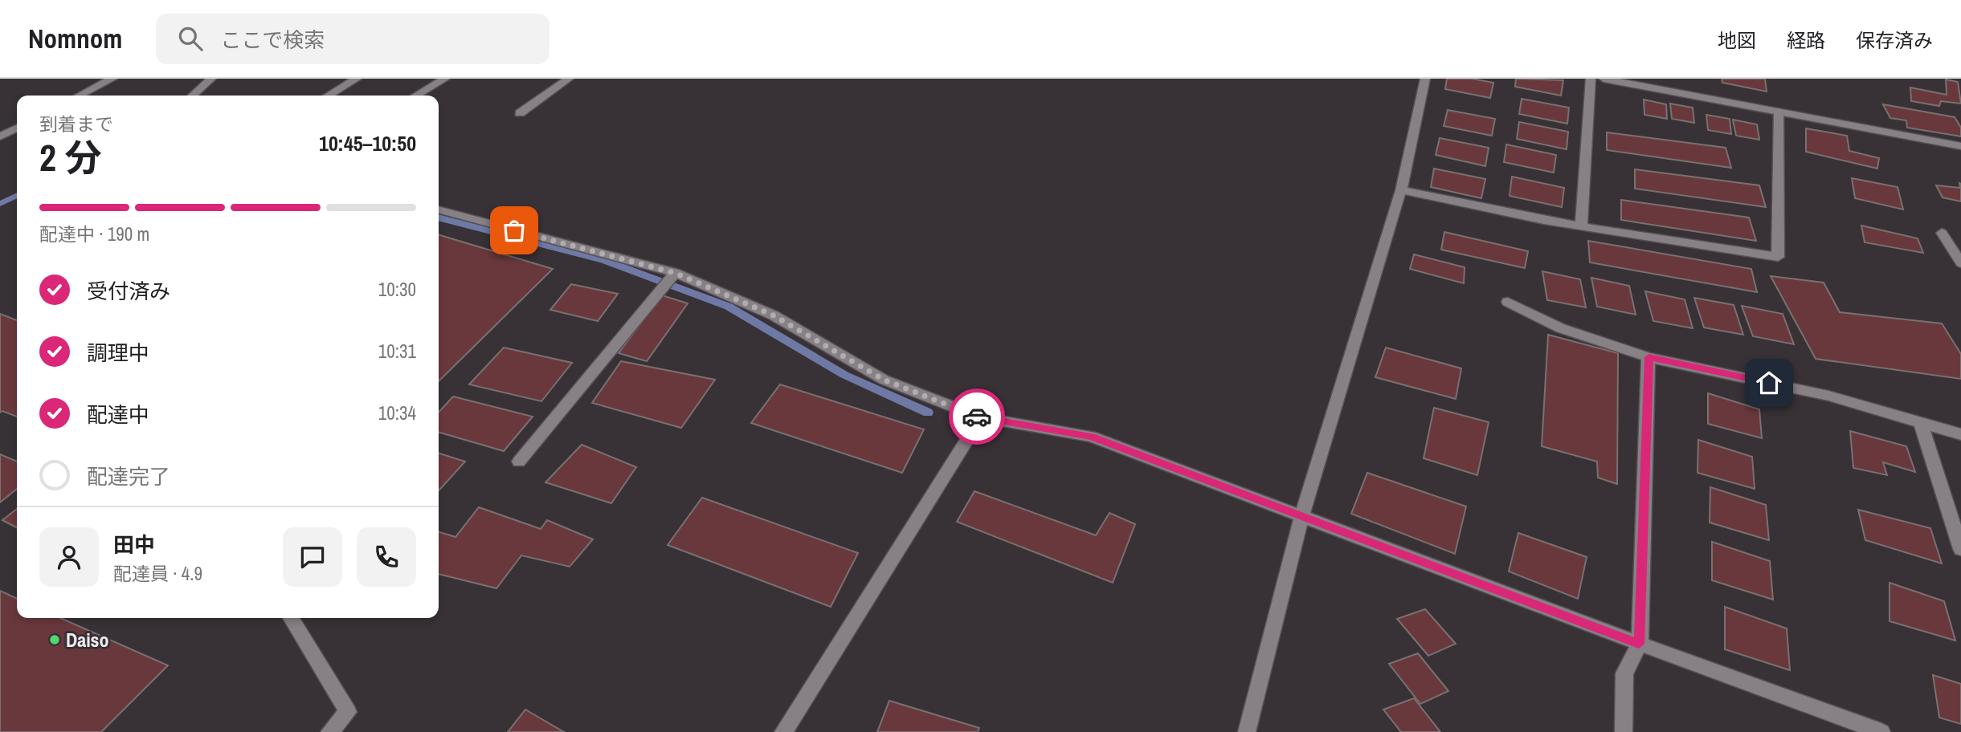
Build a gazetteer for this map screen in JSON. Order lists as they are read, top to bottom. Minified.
{"places":["Daiso"],"page":{"header":"Nomnom","search":"ここで検索","nav":["地図","経路","保存済み"],"heading":["2 分","到着まで","10:45–10:50"],"panel":["田中","配達員 · 4.9"],"bar":"配達中 · 190 m","list":[["受付済み","10:30"],["調理中","10:31"],["配達中","10:34"],"配達完了"]}}
